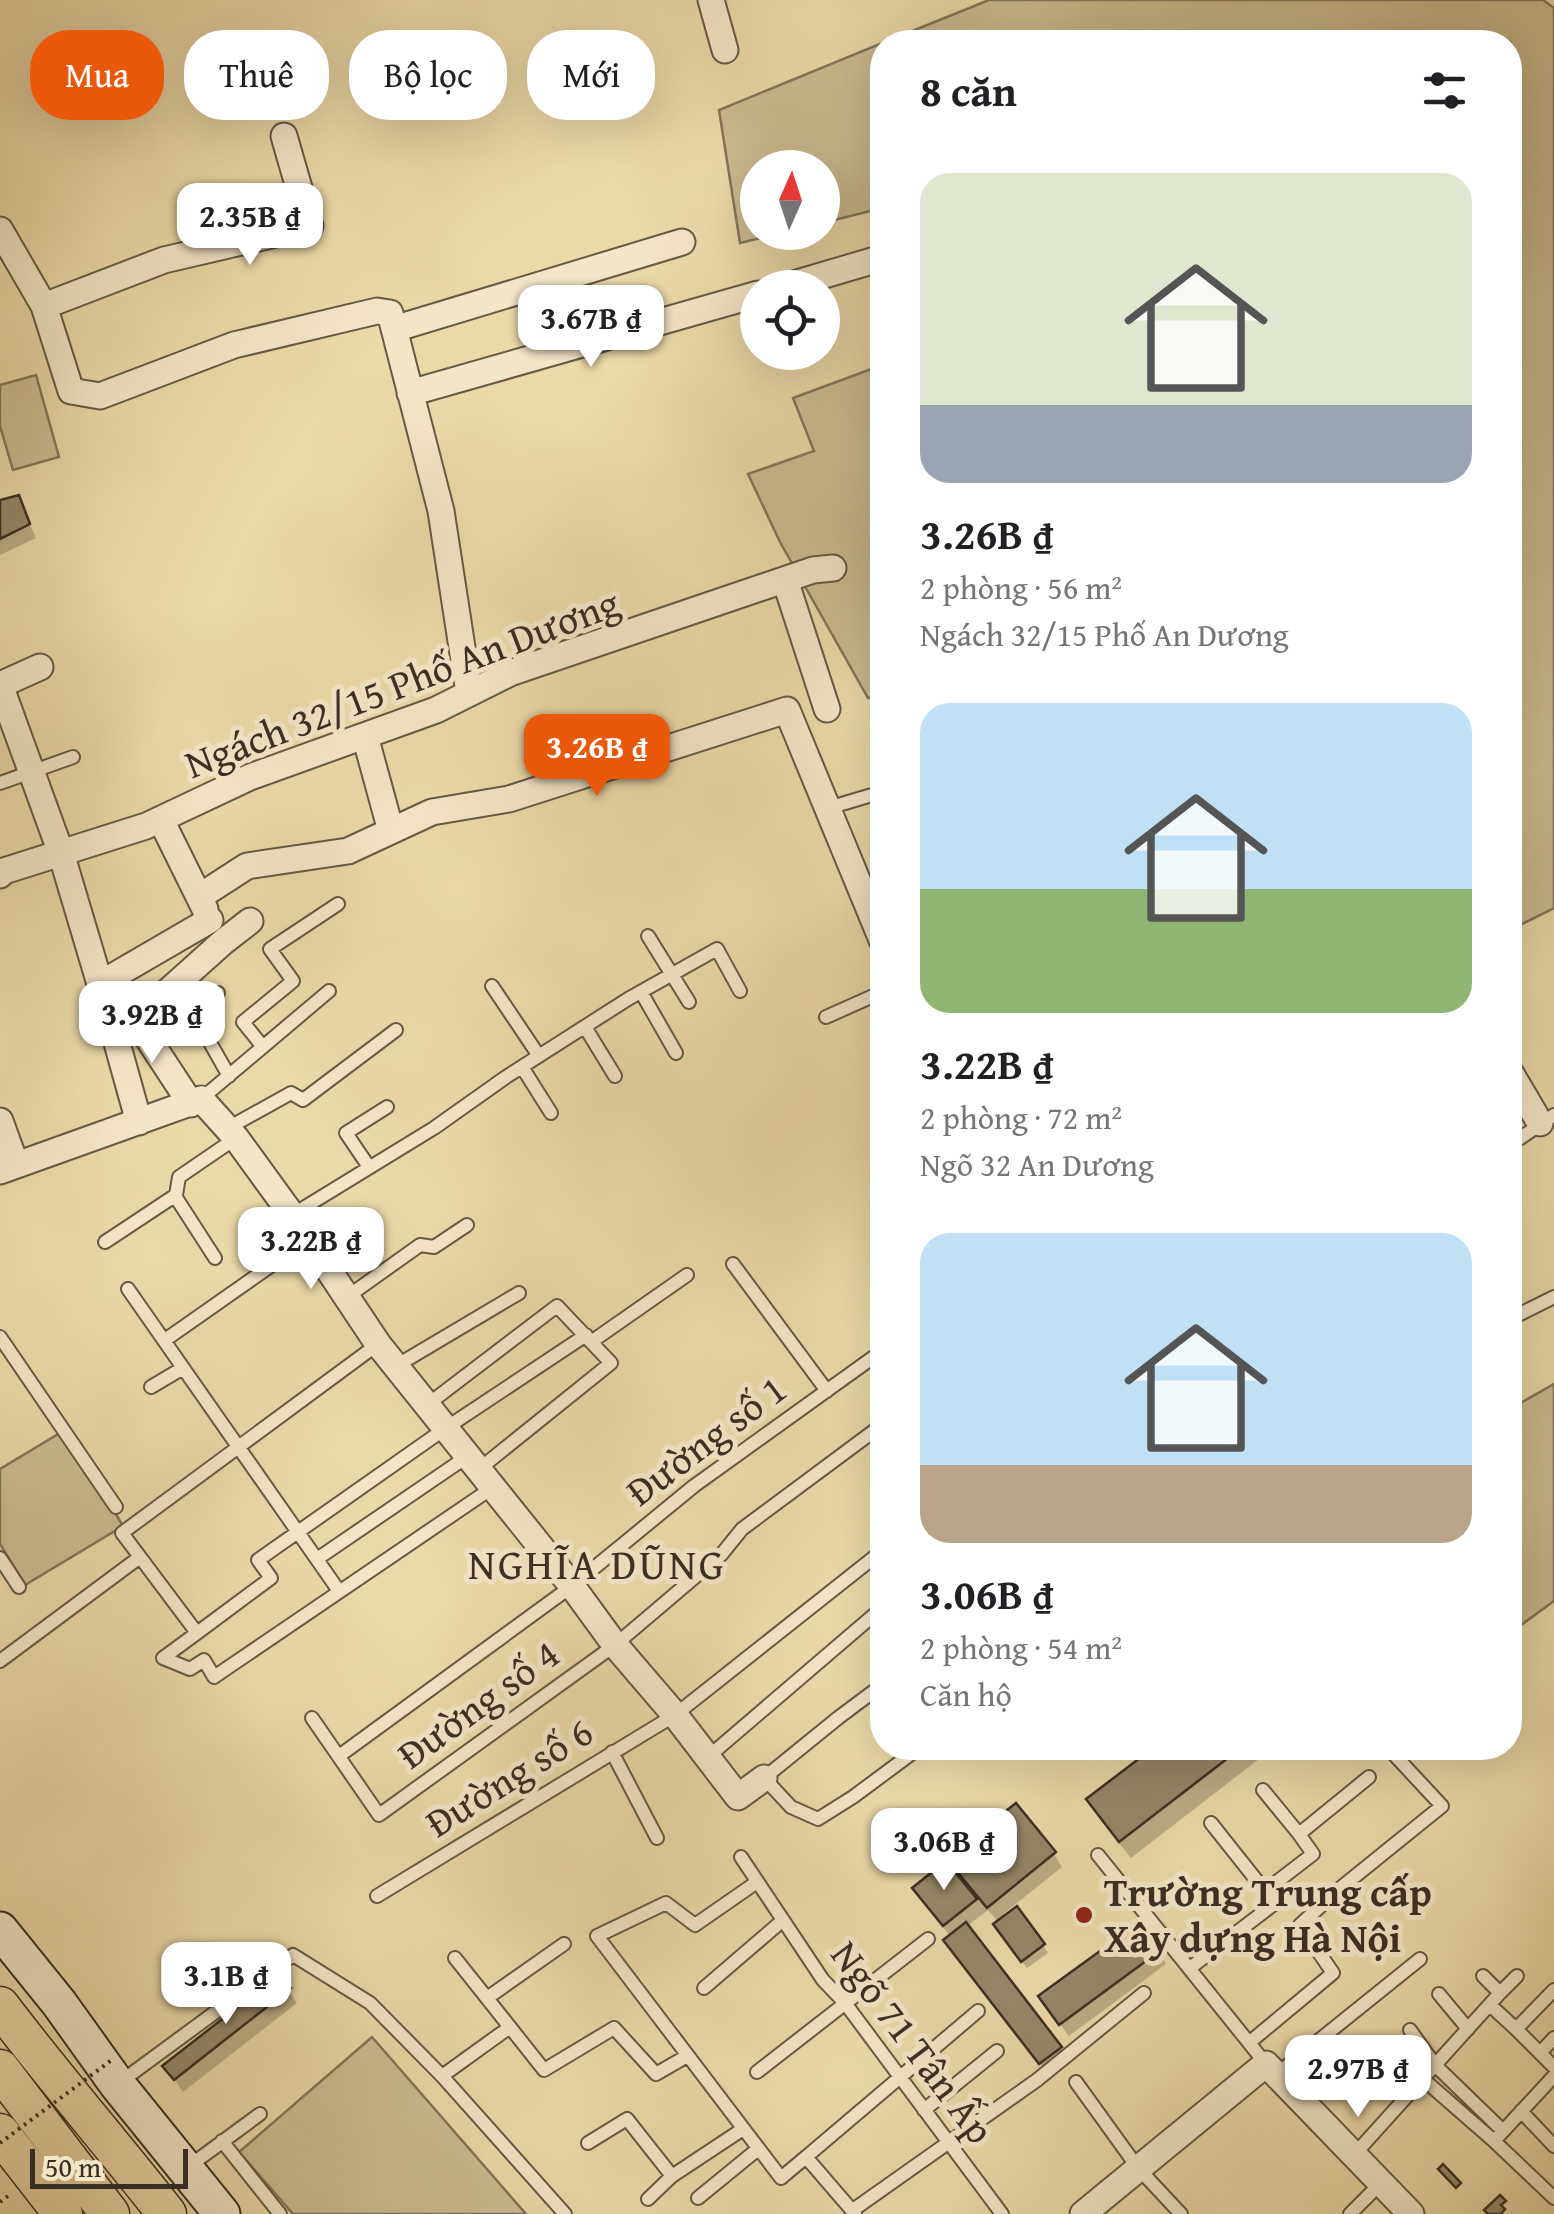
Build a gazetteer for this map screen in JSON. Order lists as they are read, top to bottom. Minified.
{"streets":{"street":["Ngách 32/15 Phố An Dương"],"lane":["Đường số 1","Đường số 4","Đường số 6","Ngõ 71 Tân Ấp"]},"crossings":[["Đường số 1","Đường số 4"]],"districts":["NGHĨA DŨNG"],"places":["Trường Trung cấp Xây dựng Hà Nội"],"scale_bar":"50 m","north":"top","page":{"chip":["Mua","Thuê","Bộ lọc","Mới"],"heading":"8 căn","list":[{"name":"3.26B ₫","note":"2 phòng · 56 m² · Ngách 32/15 Phố An Dương"},{"name":"3.22B ₫","note":"2 phòng · 72 m² · Ngõ 32 An Dương"},{"name":"3.06B ₫","note":"2 phòng · 54 m² · Căn hộ"}],"price":["2.35B ₫","3.67B ₫","3.26B ₫","3.92B ₫","3.22B ₫","3.06B ₫","3.1B ₫","2.97B ₫"],"scale":"50 m"}}
